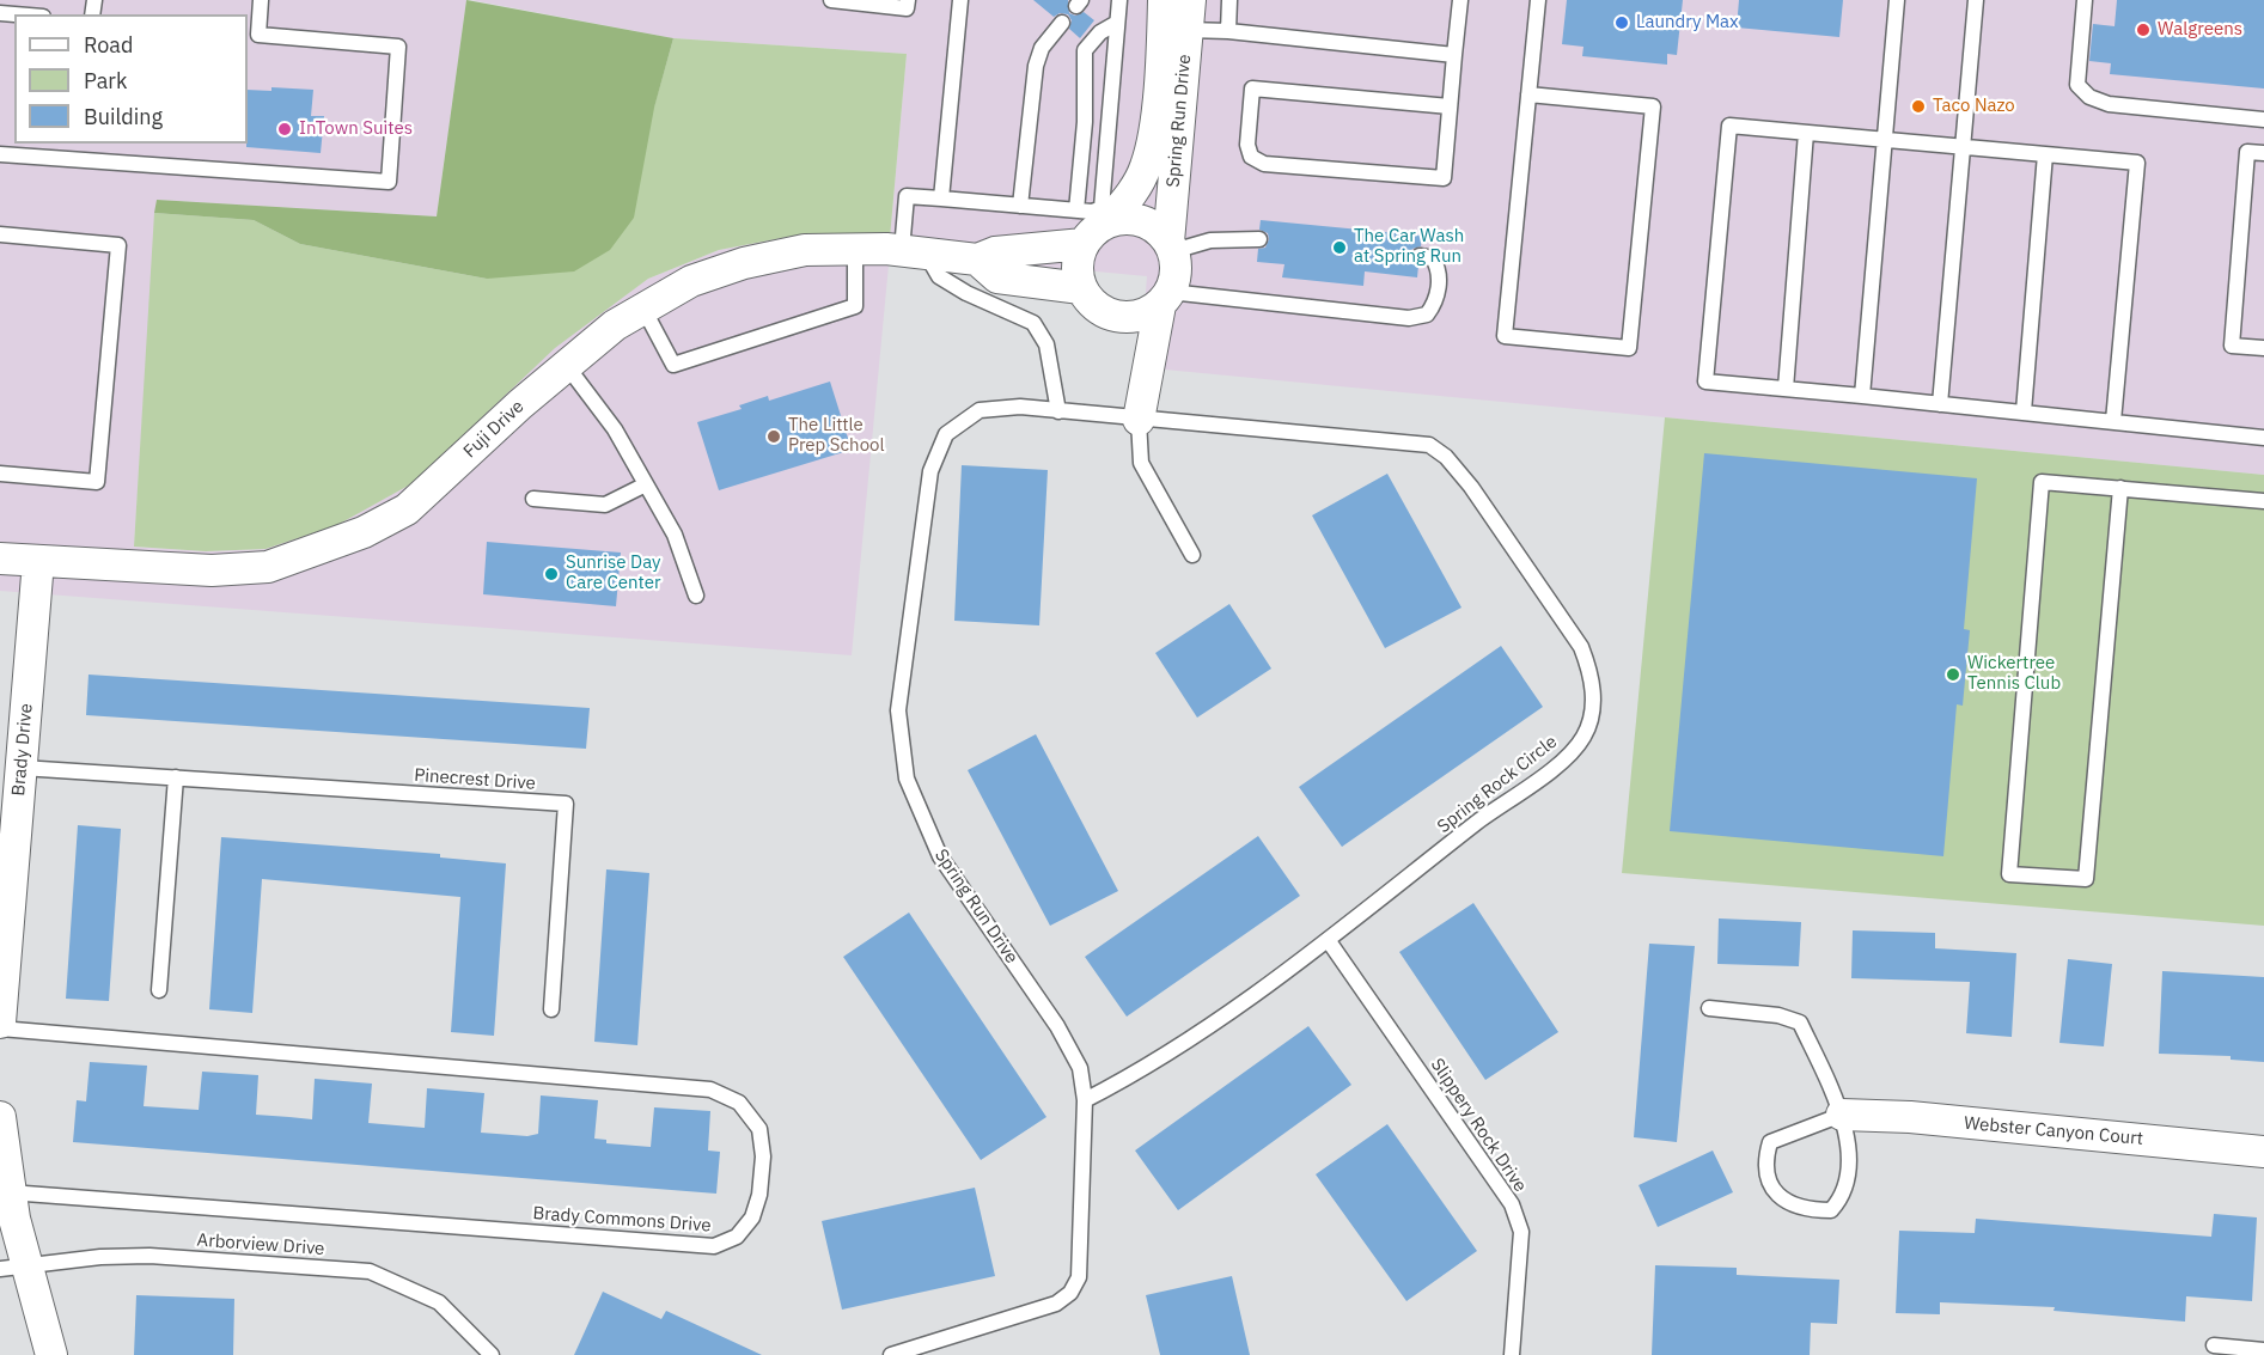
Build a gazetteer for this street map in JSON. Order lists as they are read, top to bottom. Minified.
{"streets":{"street":["Spring Run Drive","Fuji Drive","Brady Drive","Webster Canyon Court"],"lane":["Pinecrest Drive","Spring Rock Circle","Slippery Rock Drive","Brady Commons Drive","Arborview Drive"]},"crossings":[["Spring Run Drive","Fuji Drive"],["Spring Run Drive","Spring Rock Circle"],["Fuji Drive","Brady Drive"],["Brady Drive","Pinecrest Drive"],["Brady Drive","Brady Commons Drive"],["Spring Rock Circle","Slippery Rock Drive"]],"places":["Laundry Max","Walgreens","Taco Nazo","InTown Suites","The Car Wash at Spring Run","The Little Prep School","Sunrise Day Care Center","Wickertree Tennis Club"],"legend":["Road","Park","Building"]}
